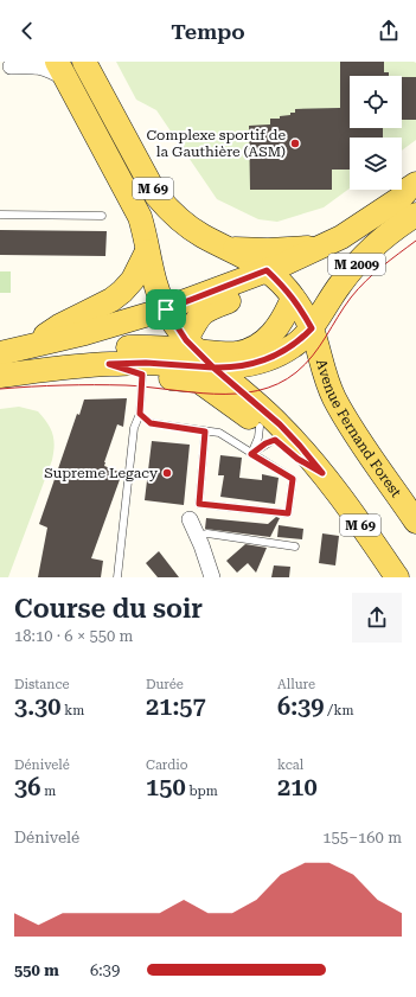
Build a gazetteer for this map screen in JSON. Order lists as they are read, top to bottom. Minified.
{"streets":{"main road":["M 69","M 2009","Avenue Fernand Forest"]},"crossings":[["M 69","M 2009"],["M 69","Avenue Fernand Forest"],["M 2009","Avenue Fernand Forest"]],"places":["Complexe sportif de la Gauthière (ASM)","Supreme Legacy"],"page":{"header":"Tempo","heading":["Course du soir","18:10 · 6 × 550 m"],"stats":[["Distance","3.30 km"],["Durée","21:57"],["Allure","6:39 /km"],["Dénivelé","36 m"],["Cardio","150 bpm"],["kcal","210"]],"chart":["Dénivelé","155–160 m"],"list":[{"name":"550 m","note":"6:39"}]}}
